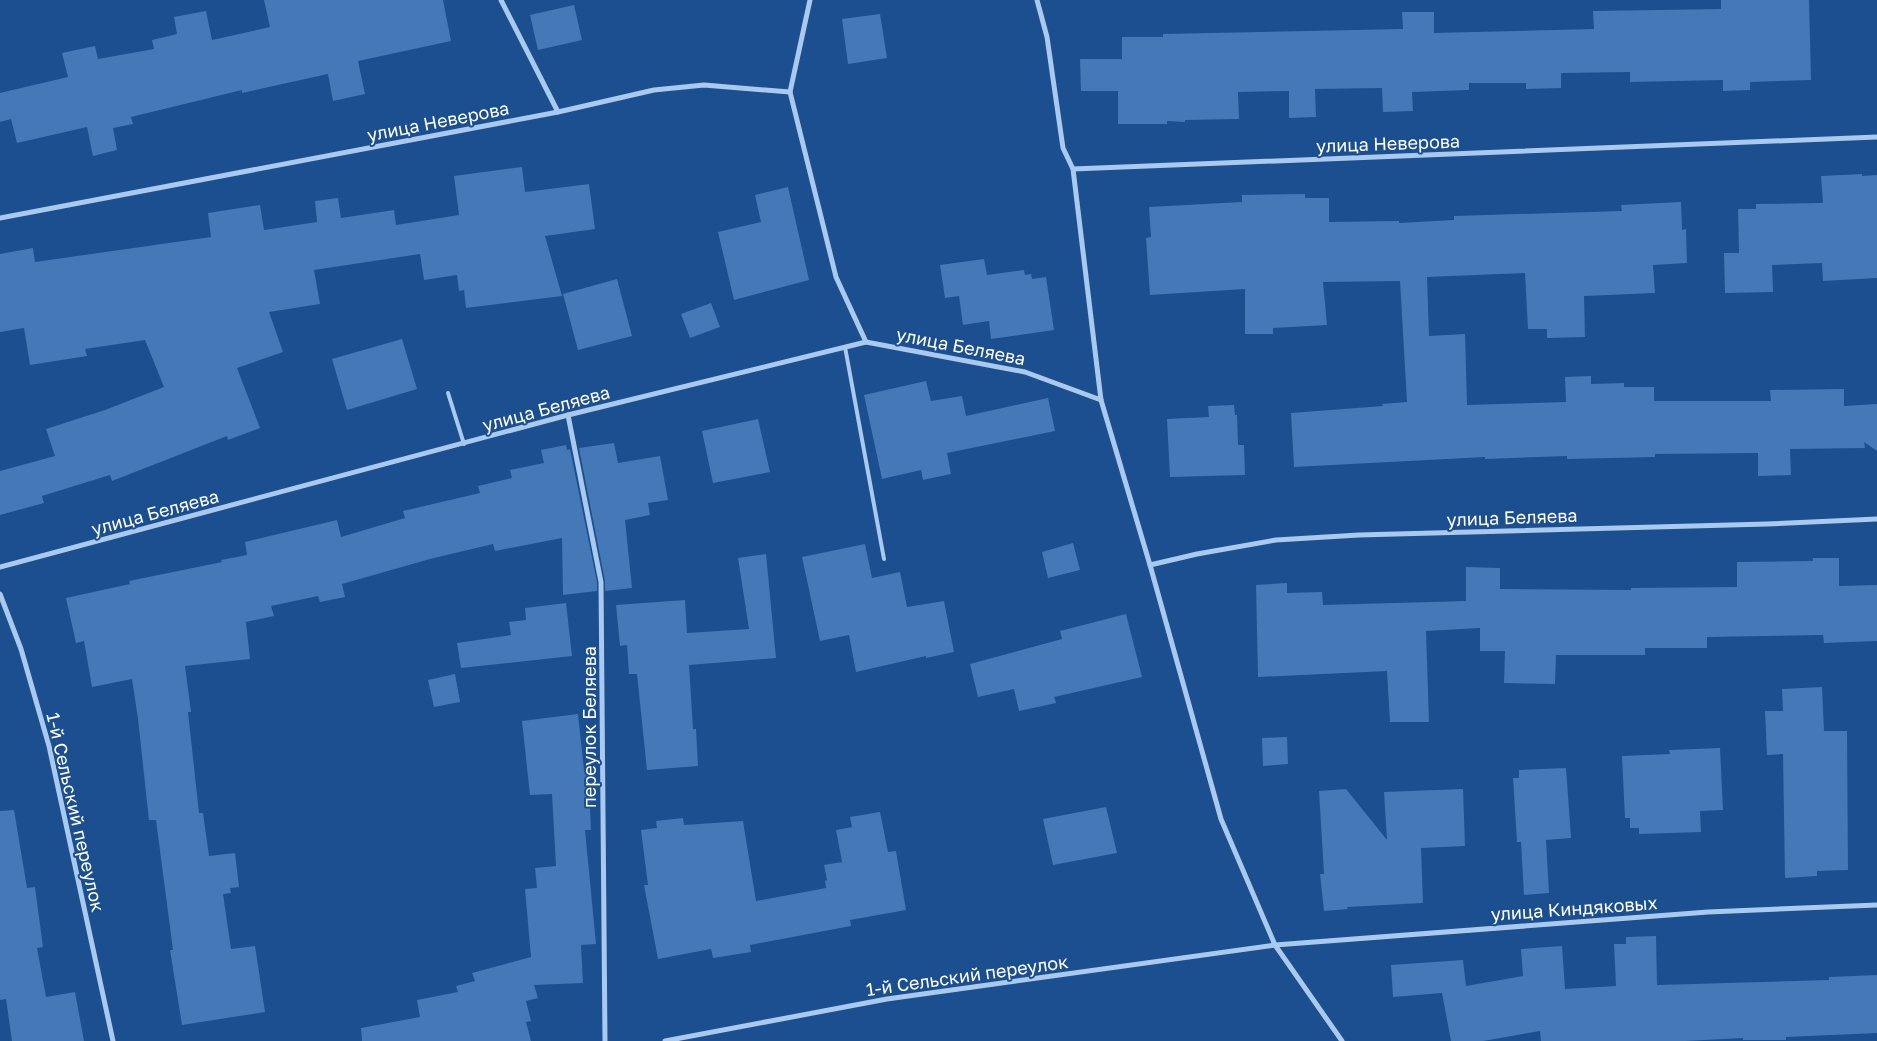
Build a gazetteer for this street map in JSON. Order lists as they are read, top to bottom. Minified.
{"streets":{"street":["улица Неверова","улица Беляева","переулок Беляева","1-й Сельский переулок","улица Киндяковых"]},"crossings":[["улица Беляева","переулок Беляева"],["1-й Сельский переулок","улица Киндяковых"]]}
